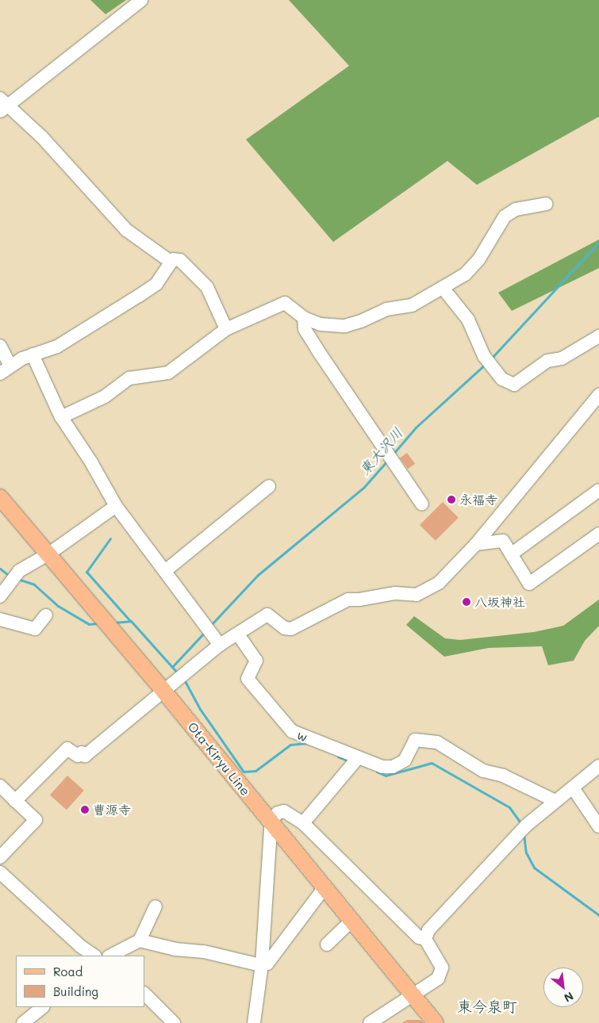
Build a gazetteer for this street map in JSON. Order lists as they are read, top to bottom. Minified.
{"streets":{"main road":["Ota-Kiryu Line"],"street":["w"]},"districts":["東今泉町"],"water":["東大沢川"],"places":["永福寺","八坂神社","曹源寺"],"legend":["Road","Building"],"north":"bottom right"}
